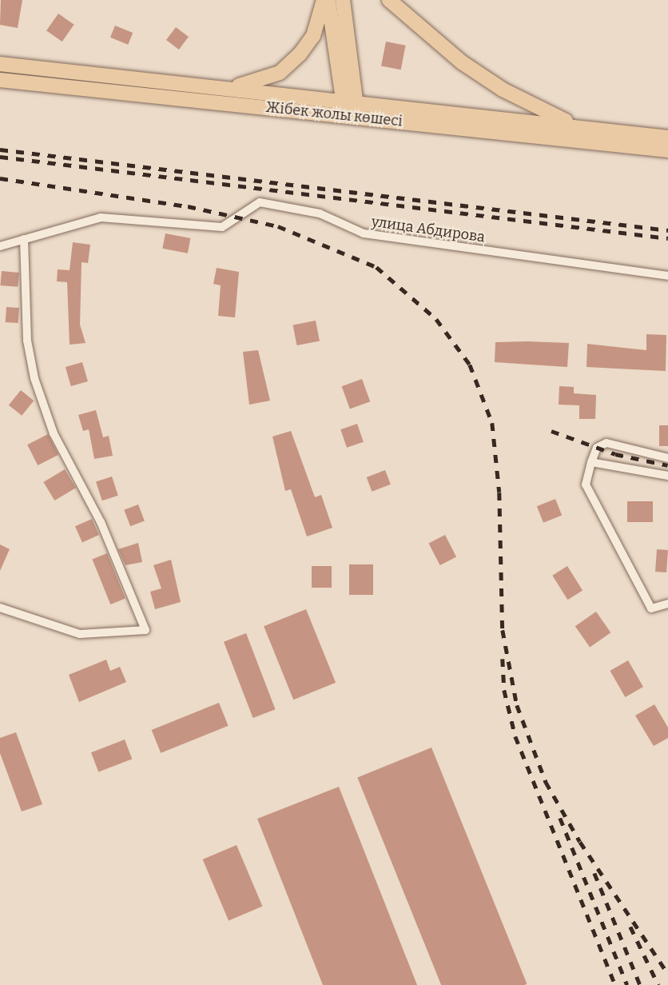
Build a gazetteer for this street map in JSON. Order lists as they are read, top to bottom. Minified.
{"streets":{"main road":["Жібек жолы көшесі"],"street":["улица Абдирова"]}}
